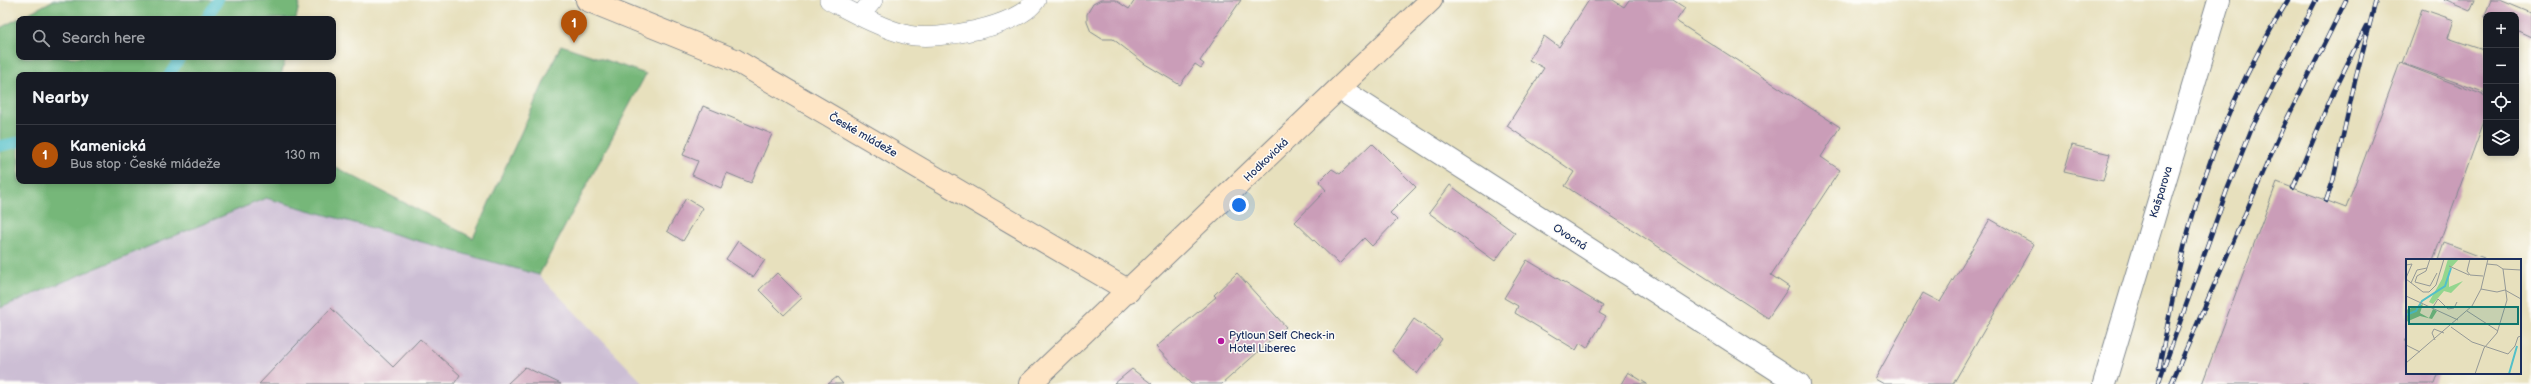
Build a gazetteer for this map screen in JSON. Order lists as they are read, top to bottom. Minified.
{"streets":{"street":["České mládeže","Hodkovická","Kašparova","Ovocná"]},"crossings":[["České mládeže","Hodkovická"],["Hodkovická","Ovocná"]],"places":["Pytloun Self Check-in Hotel Liberec"],"page":{"pins":"1","map_buttons":["+","−"],"search":"Search here","heading":"Nearby","list":[{"mark":"1","name":"Kamenická","note":"Bus stop · České mládeže","value":"130 m"}]}}
